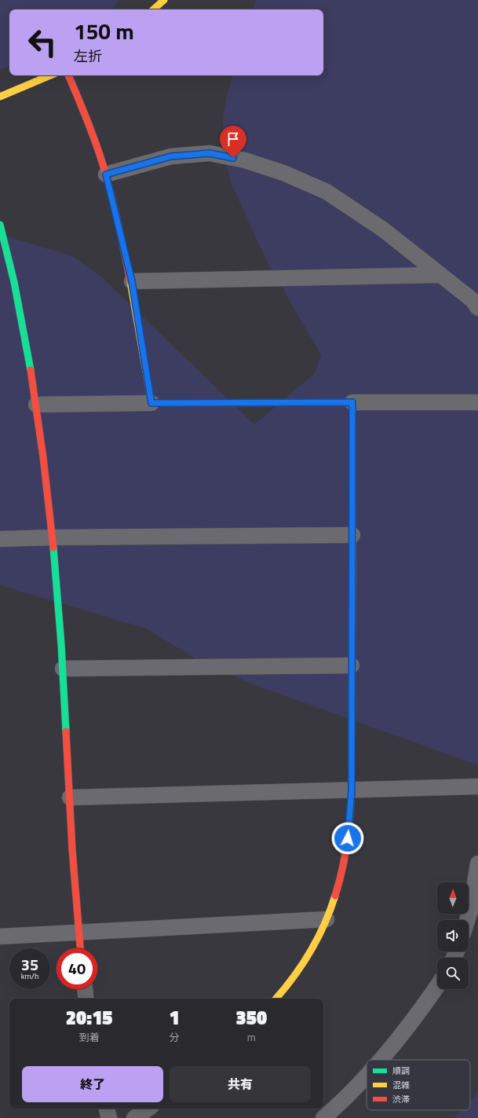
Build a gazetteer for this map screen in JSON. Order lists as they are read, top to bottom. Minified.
{"legend":["順調","混雑","渋滞"],"north":"top","page":{"turn":["150 m","左折"],"speed":"35 km/h","limit":"40","eta":["20:15","到着","1","分","350","m"],"buttons":["終了","共有"]}}
